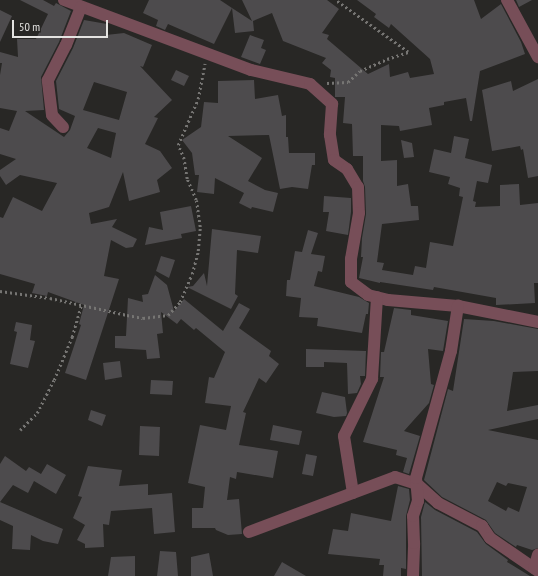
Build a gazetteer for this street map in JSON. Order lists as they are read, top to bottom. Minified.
{"scale_bar":"50 m"}
